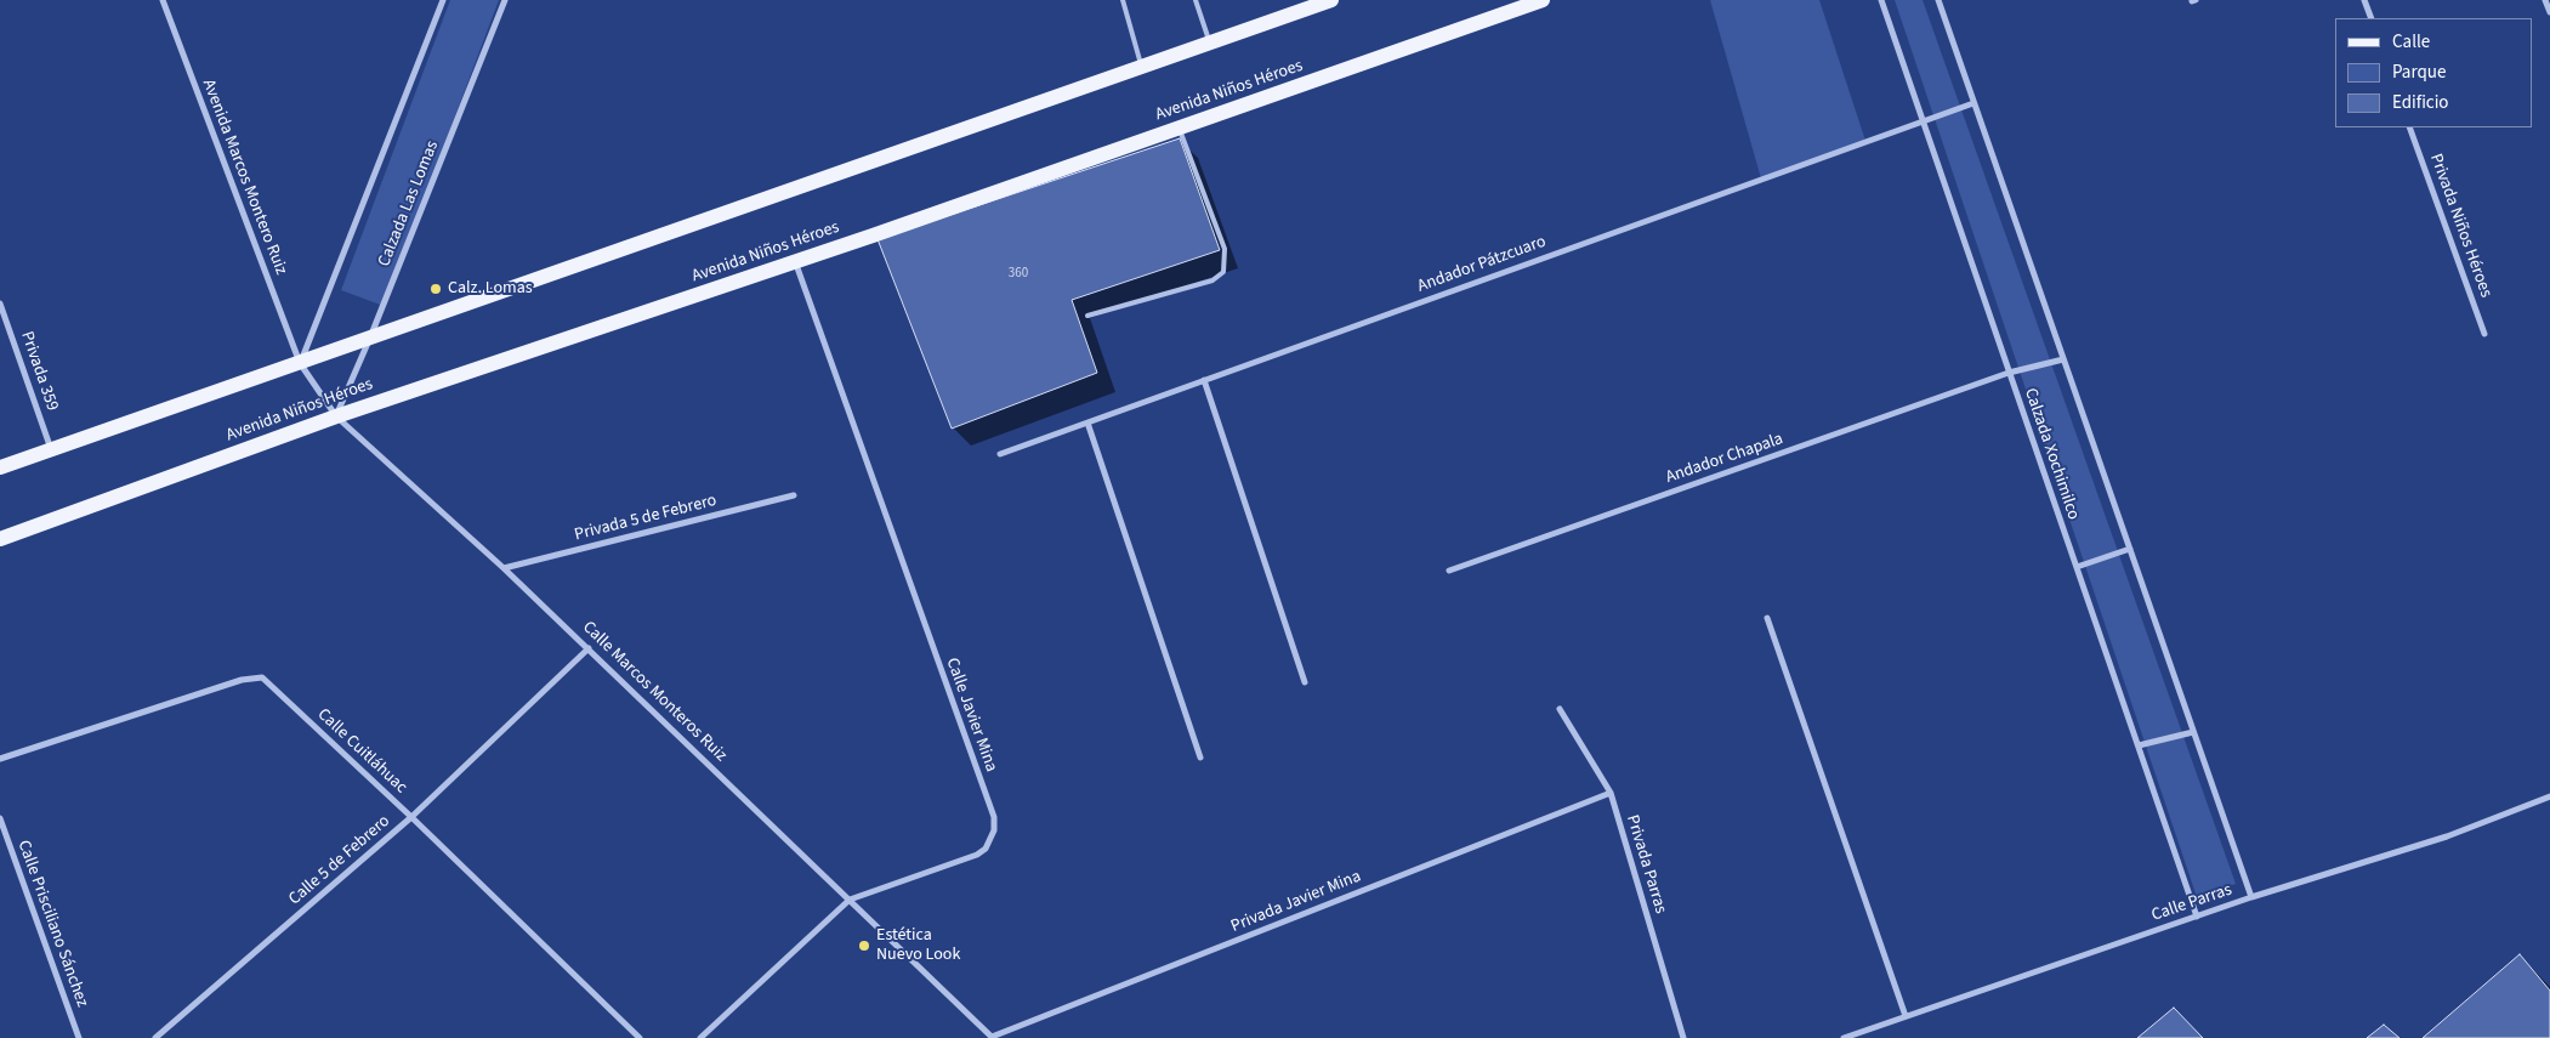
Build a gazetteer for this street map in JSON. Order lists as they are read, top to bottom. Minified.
{"streets":{"main road":["Avenida Niños Héroes"],"street":["Avenida Marcos Montero Ruiz","Calzada Las Lomas","Privada Niños Héroes","Andador Pátzcuaro","Privada 359","Calzada Xochimilco","Andador Chapala","Privada 5 de Febrero","Calle Marcos Monteros Ruiz","Calle Javier Mina","Calle Cuitláhuac","Calle 5 de Febrero","Privada Parras","Privada Javier Mina","Calle Parras","Calle Prisciliano Sánchez"]},"crossings":[["Avenida Niños Héroes","Calzada Las Lomas"],["Avenida Niños Héroes","Calle Marcos Monteros Ruiz"],["Avenida Niños Héroes","Calle Javier Mina"],["Avenida Marcos Montero Ruiz","Calle Marcos Monteros Ruiz"],["Calzada Las Lomas","Calle Marcos Monteros Ruiz"],["Andador Pátzcuaro","Calzada Xochimilco"],["Calzada Xochimilco","Andador Chapala"],["Calzada Xochimilco","Calle Parras"],["Privada 5 de Febrero","Calle Marcos Monteros Ruiz"],["Calle Marcos Monteros Ruiz","Calle Javier Mina"],["Calle Marcos Monteros Ruiz","Calle 5 de Febrero"],["Calle Marcos Monteros Ruiz","Privada Javier Mina"],["Calle Cuitláhuac","Calle 5 de Febrero"],["Privada Parras","Privada Javier Mina"]],"places":["Calz. Lomas","Estética Nuevo Look"],"house_numbers":["360"],"legend":["Calle","Parque","Edificio"]}
